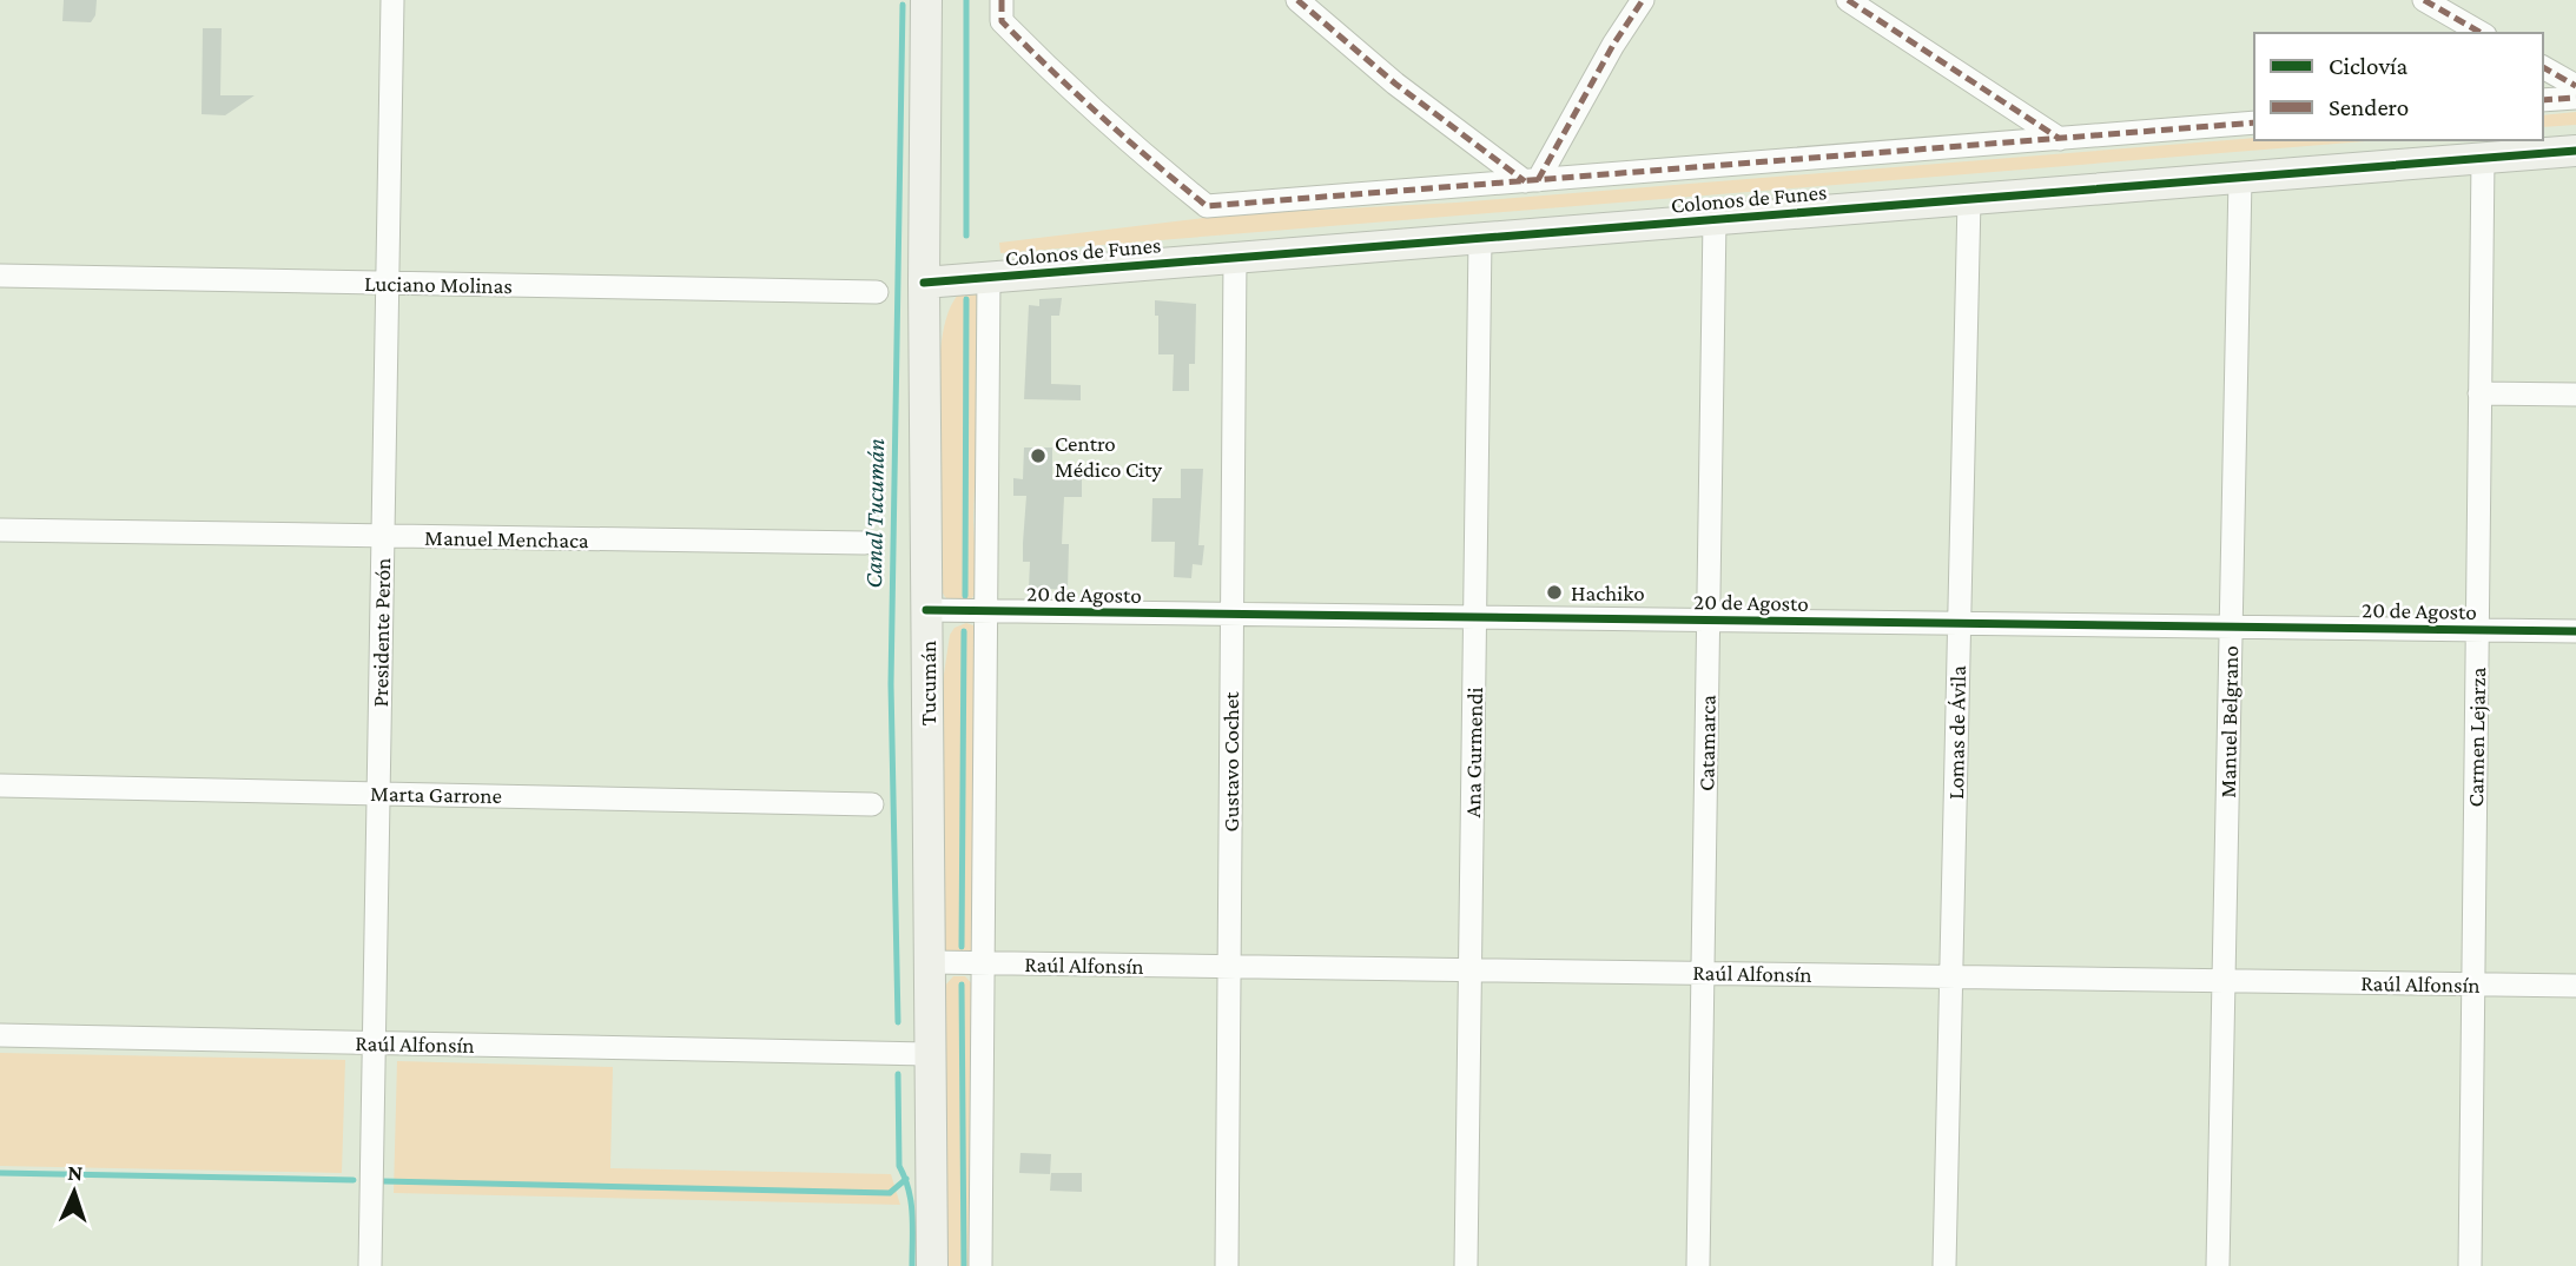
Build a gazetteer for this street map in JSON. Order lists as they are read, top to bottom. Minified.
{"streets":{"street":["Colonos de Funes","Luciano Molinas","Manuel Menchaca","20 de Agosto","Presidente Perón","Tucumán","Manuel Belgrano","Lomas de Ávila","Carmen Lejarza","Catamarca","Ana Gurmendi","Gustavo Cochet","Marta Garrone","Raúl Alfonsín"]},"crossings":[["Colonos de Funes","Tucumán"],["Colonos de Funes","Manuel Belgrano"],["Colonos de Funes","Lomas de Ávila"],["Colonos de Funes","Carmen Lejarza"],["Colonos de Funes","Catamarca"],["Colonos de Funes","Ana Gurmendi"],["Colonos de Funes","Gustavo Cochet"],["Luciano Molinas","Presidente Perón"],["Manuel Menchaca","Presidente Perón"],["20 de Agosto","Tucumán"],["20 de Agosto","Manuel Belgrano"],["20 de Agosto","Lomas de Ávila"],["20 de Agosto","Carmen Lejarza"],["20 de Agosto","Catamarca"],["20 de Agosto","Ana Gurmendi"],["20 de Agosto","Gustavo Cochet"],["Presidente Perón","Marta Garrone"],["Presidente Perón","Raúl Alfonsín"],["Tucumán","Raúl Alfonsín"],["Manuel Belgrano","Raúl Alfonsín"],["Lomas de Ávila","Raúl Alfonsín"],["Carmen Lejarza","Raúl Alfonsín"],["Catamarca","Raúl Alfonsín"],["Ana Gurmendi","Raúl Alfonsín"],["Gustavo Cochet","Raúl Alfonsín"]],"water":["Canal Tucumán"],"places":["Centro Médico City","Hachiko"],"legend":["Ciclovía","Sendero"],"north":"top"}
